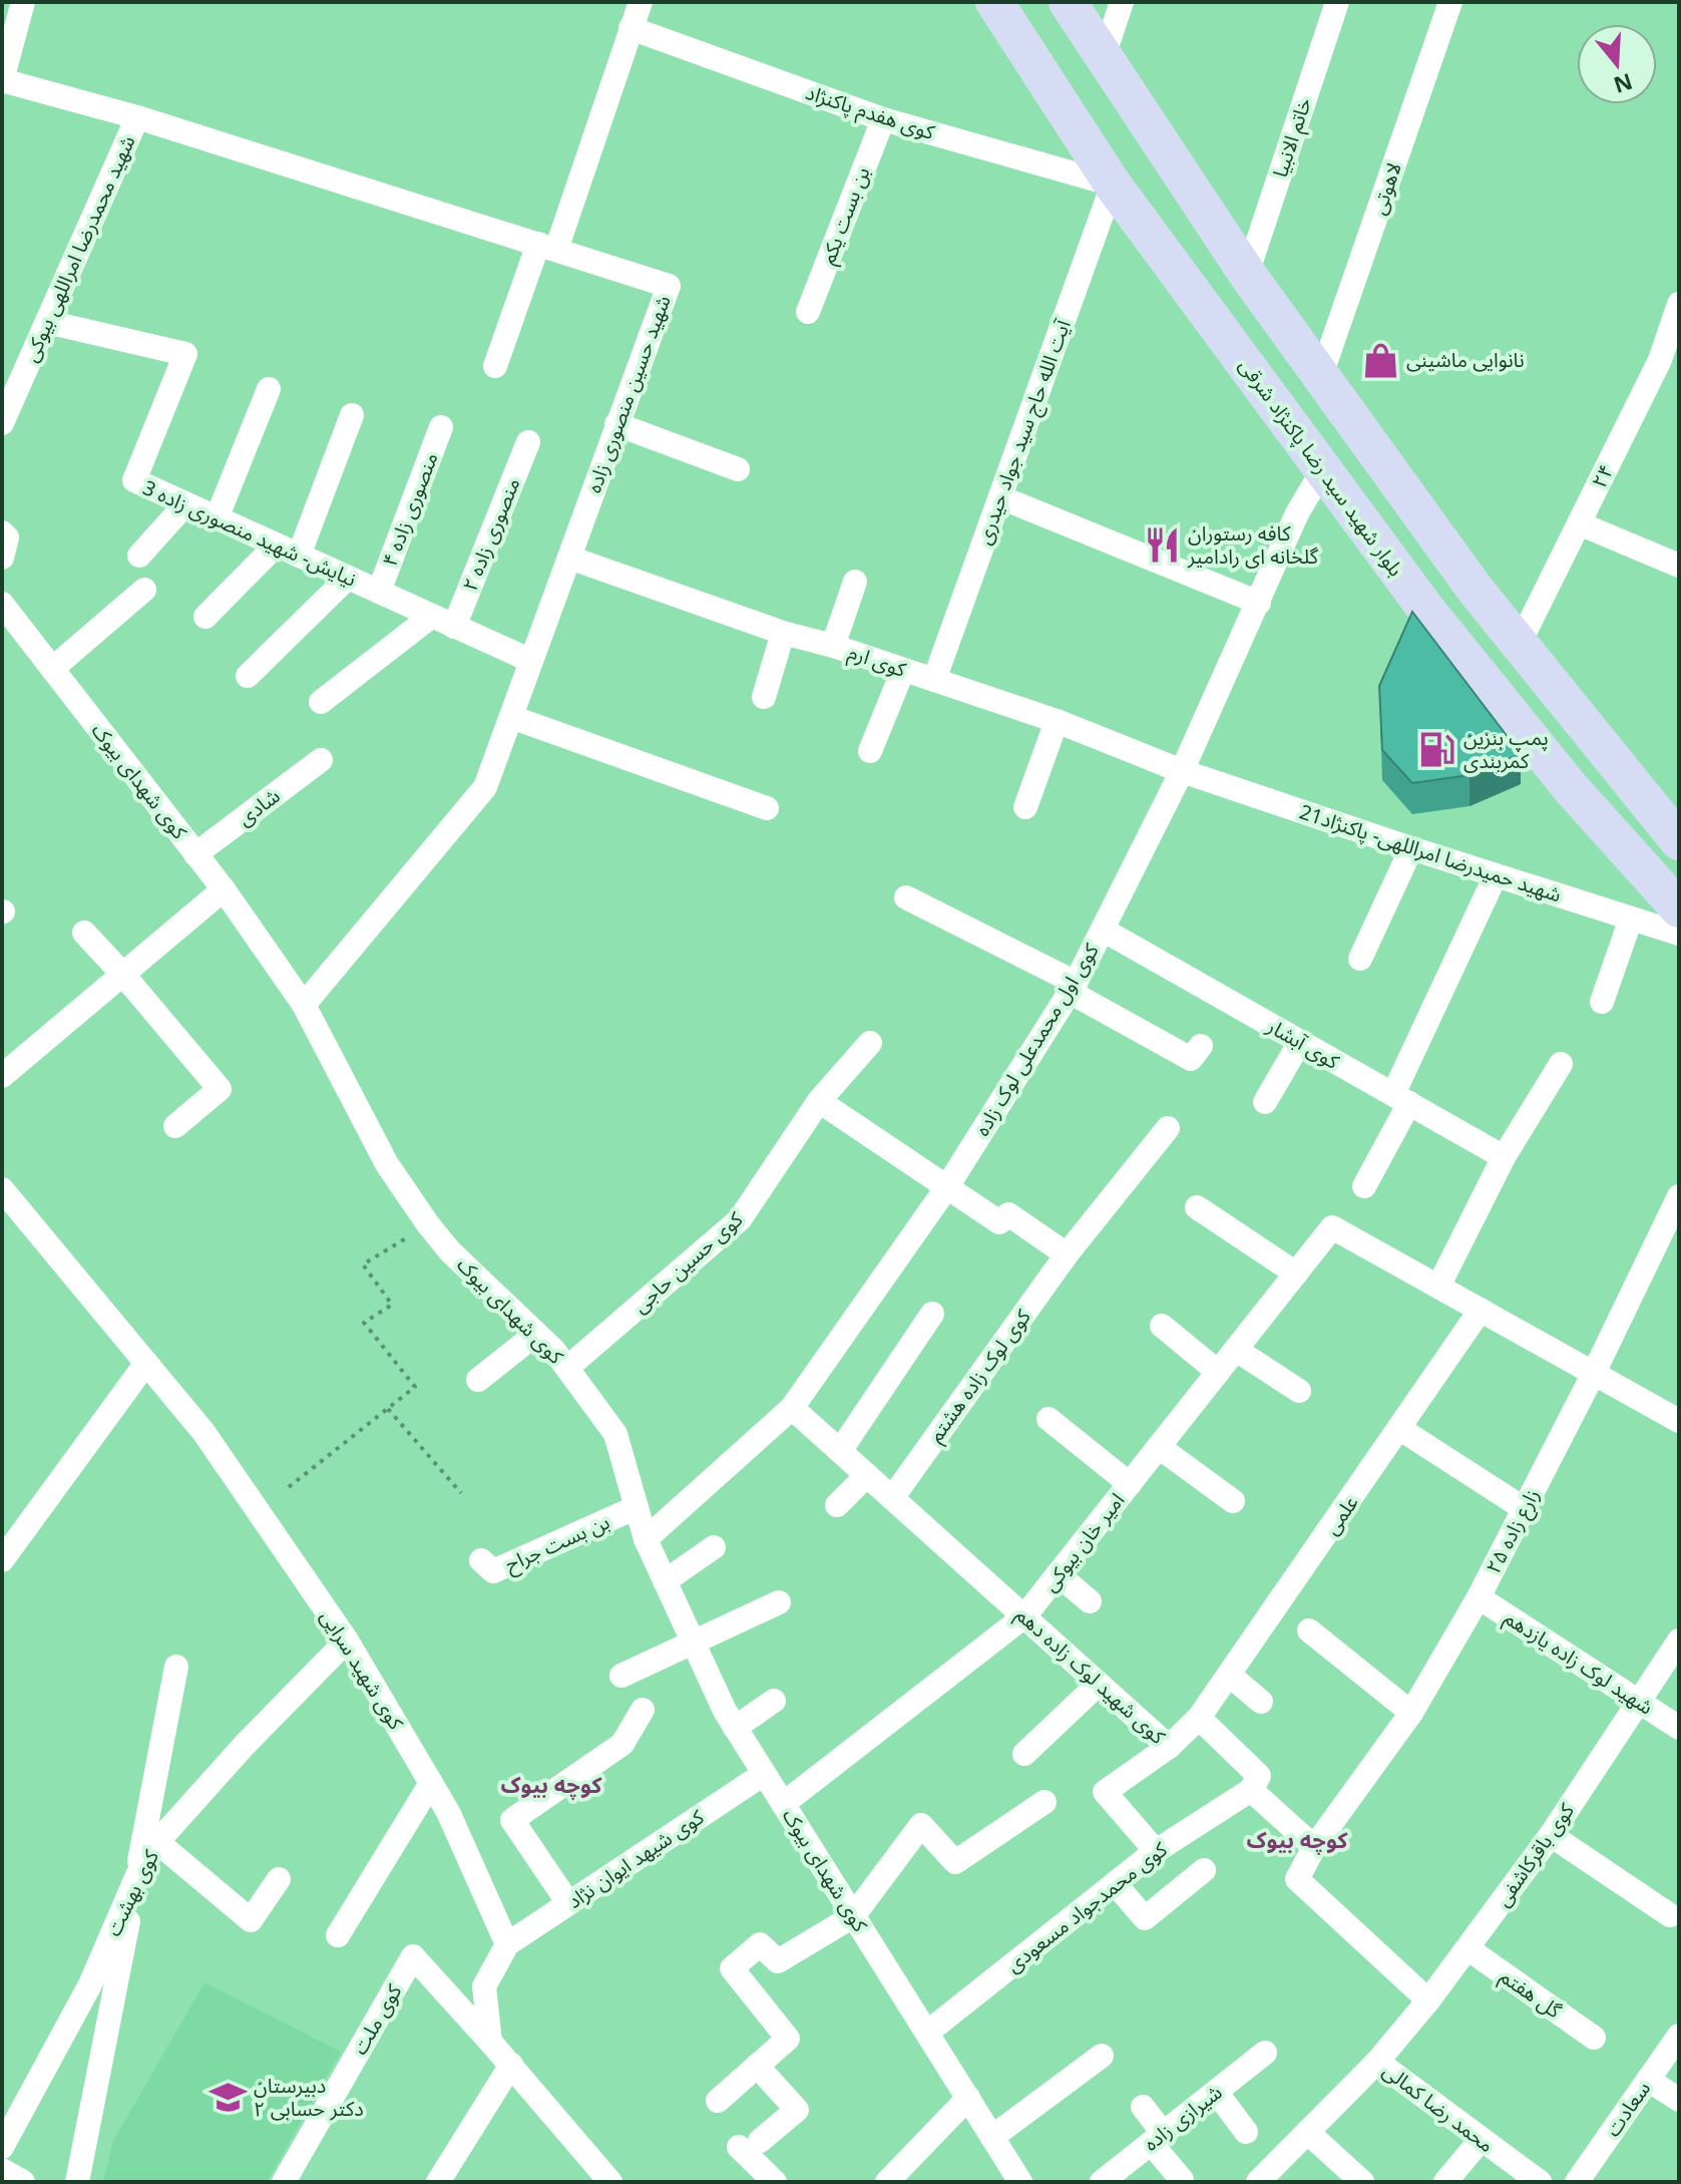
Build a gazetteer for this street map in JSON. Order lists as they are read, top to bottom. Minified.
{"streets":{"main road":["بلوار شهید سید رضا پاکنژاد شرقی"],"street":["کوی هفدم پاکنژاد","خاتم الانبیا","لاهوتی","بن بست یکم","شهید محمدرضا امراللهی بیوکی","شهید حسین منصوری زاده","آیت الله حاج سید جواد حیدری","۲۴","منصوری زاده ۴","نیایش- شهید منصوری زاده 3","منصوری زاده ۲","کوی ارم","کوی شهدای بیوک","شادی","شهید حمیدرضا امراللهی- پاکنژاد21","کوی اول محمدعلی لوک زاده","کوی آبشار","کوی حسین حاجی","کوی لوک زاده هشتم","علمی","زارع زاده ۲۵","امیر خان بیوکی","بن بست جراح","شهید لوک زاده یازدهم","کوی شهید سرایی","کوی شهید لوک زاده دهم","کوی باقرکاشفی","کوی شیهد ایوان نژاد","کوی بهشت","کوی محمدجواد مسعودی","گل هفتم","کوی ملت","محمد رضا کمالی","سعادت","شیرازی زاده"]},"crossings":[["کوی هفدم پاکنژاد","بن بست یکم"],["کوی هفدم پاکنژاد","آیت الله حاج سید جواد حیدری"],["کوی هفدم پاکنژاد","بلوار شهید سید رضا پاکنژاد شرقی"],["شهید محمدرضا امراللهی بیوکی","شهید حسین منصوری زاده"],["شهید محمدرضا امراللهی بیوکی","نیایش- شهید منصوری زاده 3"],["شهید حسین منصوری زاده","نیایش- شهید منصوری زاده 3"],["شهید حسین منصوری زاده","کوی ارم"],["شهید حسین منصوری زاده","کوی شهدای بیوک"],["آیت الله حاج سید جواد حیدری","بلوار شهید سید رضا پاکنژاد شرقی"],["آیت الله حاج سید جواد حیدری","کوی ارم"],["بلوار شهید سید رضا پاکنژاد شرقی","کوی اول محمدعلی لوک زاده"],["منصوری زاده ۴","نیایش- شهید منصوری زاده 3"],["نیایش- شهید منصوری زاده 3","منصوری زاده ۲"],["کوی ارم","شهید حمیدرضا امراللهی- پاکنژاد21"],["کوی ارم","کوی اول محمدعلی لوک زاده"],["کوی شهدای بیوک","شادی"],["کوی شهدای بیوک","کوی اول محمدعلی لوک زاده"],["کوی شهدای بیوک","کوی حسین حاجی"],["کوی شهدای بیوک","امیر خان بیوکی"],["کوی شهدای بیوک","بن بست جراح"],["کوی شهدای بیوک","کوی شیهد ایوان نژاد"],["کوی شهدای بیوک","کوی محمدجواد مسعودی"],["شهید حمیدرضا امراللهی- پاکنژاد21","کوی اول محمدعلی لوک زاده"],["کوی اول محمدعلی لوک زاده","کوی آبشار"],["کوی اول محمدعلی لوک زاده","کوی شهید لوک زاده دهم"],["کوی لوک زاده هشتم","کوی شهید لوک زاده دهم"],["علمی","کوی شهید لوک زاده دهم"],["زارع زاده ۲۵","شهید لوک زاده یازدهم"],["امیر خان بیوکی","کوی شهید لوک زاده دهم"],["شهید لوک زاده یازدهم","کوی باقرکاشفی"],["کوی شهید سرایی","کوی شیهد ایوان نژاد"],["کوی شهید سرایی","کوی بهشت"],["کوی باقرکاشفی","گل هفتم"],["کوی باقرکاشفی","محمد رضا کمالی"]],"districts":["کوچه بیوک","کوچه بیوک"],"places":{"shop":["نانوایی ماشینی"],"restaurant":["کافه رستوران گلخانه ای رادامیر"],"fuel station":["پمپ بنزین کمربندی"],"school or university":["دبیرستان دکتر حسابی ۲"]},"north":"bottom"}
